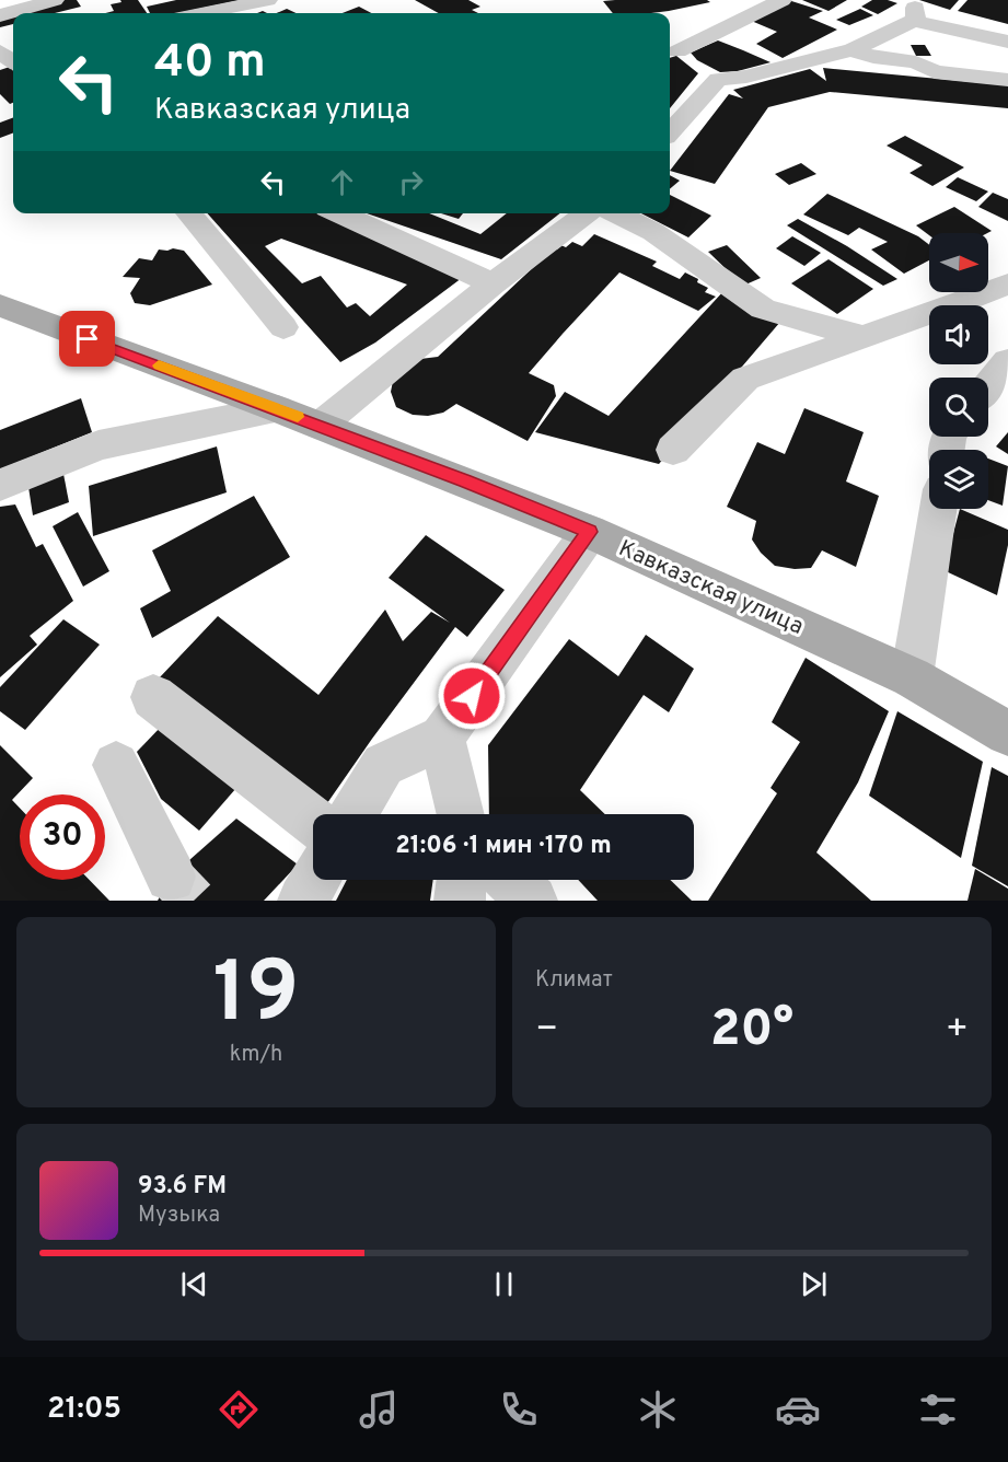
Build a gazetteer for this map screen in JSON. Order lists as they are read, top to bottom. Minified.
{"streets":{"main road":["Кавказская улица"]},"north":"right","page":{"turn":["40 m","Кавказская улица"],"limit":"30","trip":"21:06 · 1 мин · 170 m","tile":[["19","km/h"],"Климат"],"heat":["−","20°","+"],"song":["93.6 FM","Музыка"],"tabs":"21:05"}}
